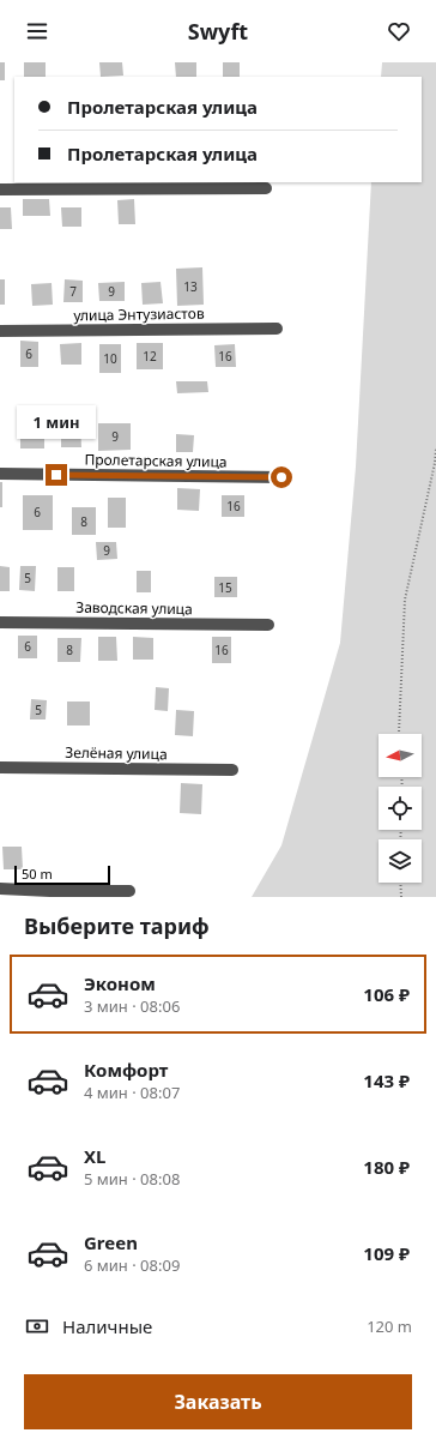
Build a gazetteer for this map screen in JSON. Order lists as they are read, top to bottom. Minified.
{"streets":{"street":["улица Энтузиастов","Пролетарская улица","Заводская улица","Зелёная улица"]},"house_numbers":["13","7","9","6","12","16","10","9","16","6","8","9","5","15","6","8","16","5"],"scale_bar":"50 m","north":"left","page":{"header":"Swyft","banner":["Пролетарская улица","Пролетарская улица"],"bubble":"1 мин","scale":"50 m","heading":"Выберите тариф","list":[{"name":"Эконом","note":"3 мин · 08:06","value":"106 ₽"},{"name":"Комфорт","note":"4 мин · 08:07","value":"143 ₽"},{"name":"XL","note":"5 мин · 08:08","value":"180 ₽"},{"name":"Green","note":"6 мин · 08:09","value":"109 ₽"}],"pay":["Наличные","120 m"],"buttons":"Заказать"}}
